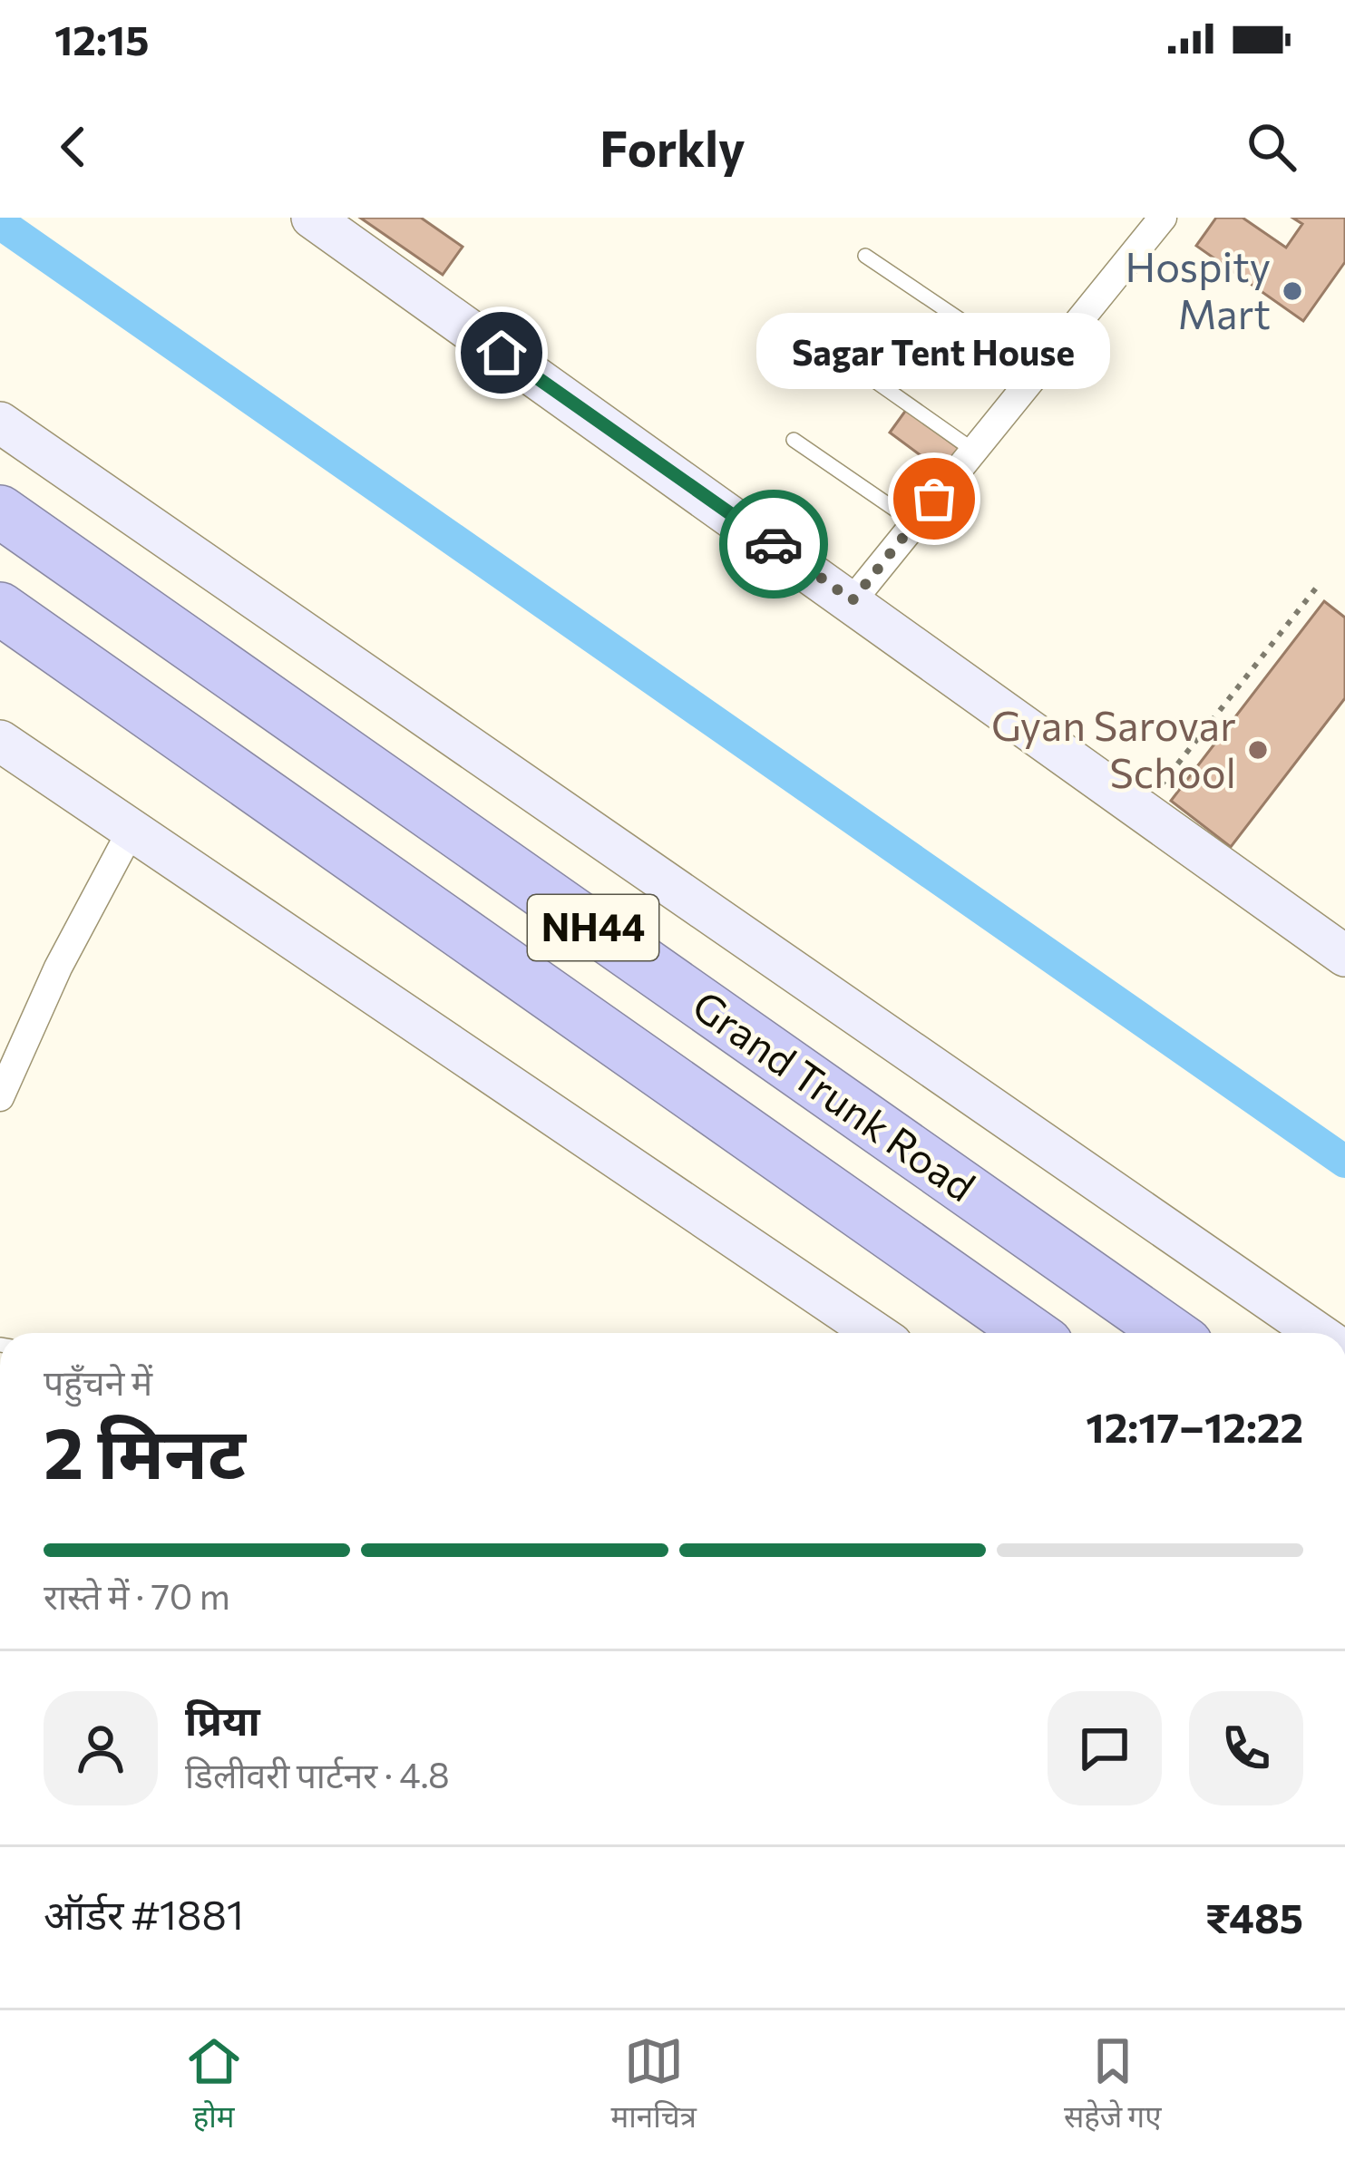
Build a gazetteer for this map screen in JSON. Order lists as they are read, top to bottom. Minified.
{"streets":{"highway":["NH44","Grand Trunk Road"]},"places":["Hospity Mart","Sagar Tent House","Gyan Sarovar School"],"page":{"status":"12:15","header":"Forkly","bubble":"Sagar Tent House","heading":["2 मिनट","पहुँचने में","12:17–12:22"],"panel":["प्रिया","डिलीवरी पार्टनर · 4.8","ऑर्डर #1881","₹485"],"bar":"रास्ते में · 70 m","tabs":["होम","मानचित्र","सहेजे गए"]}}
